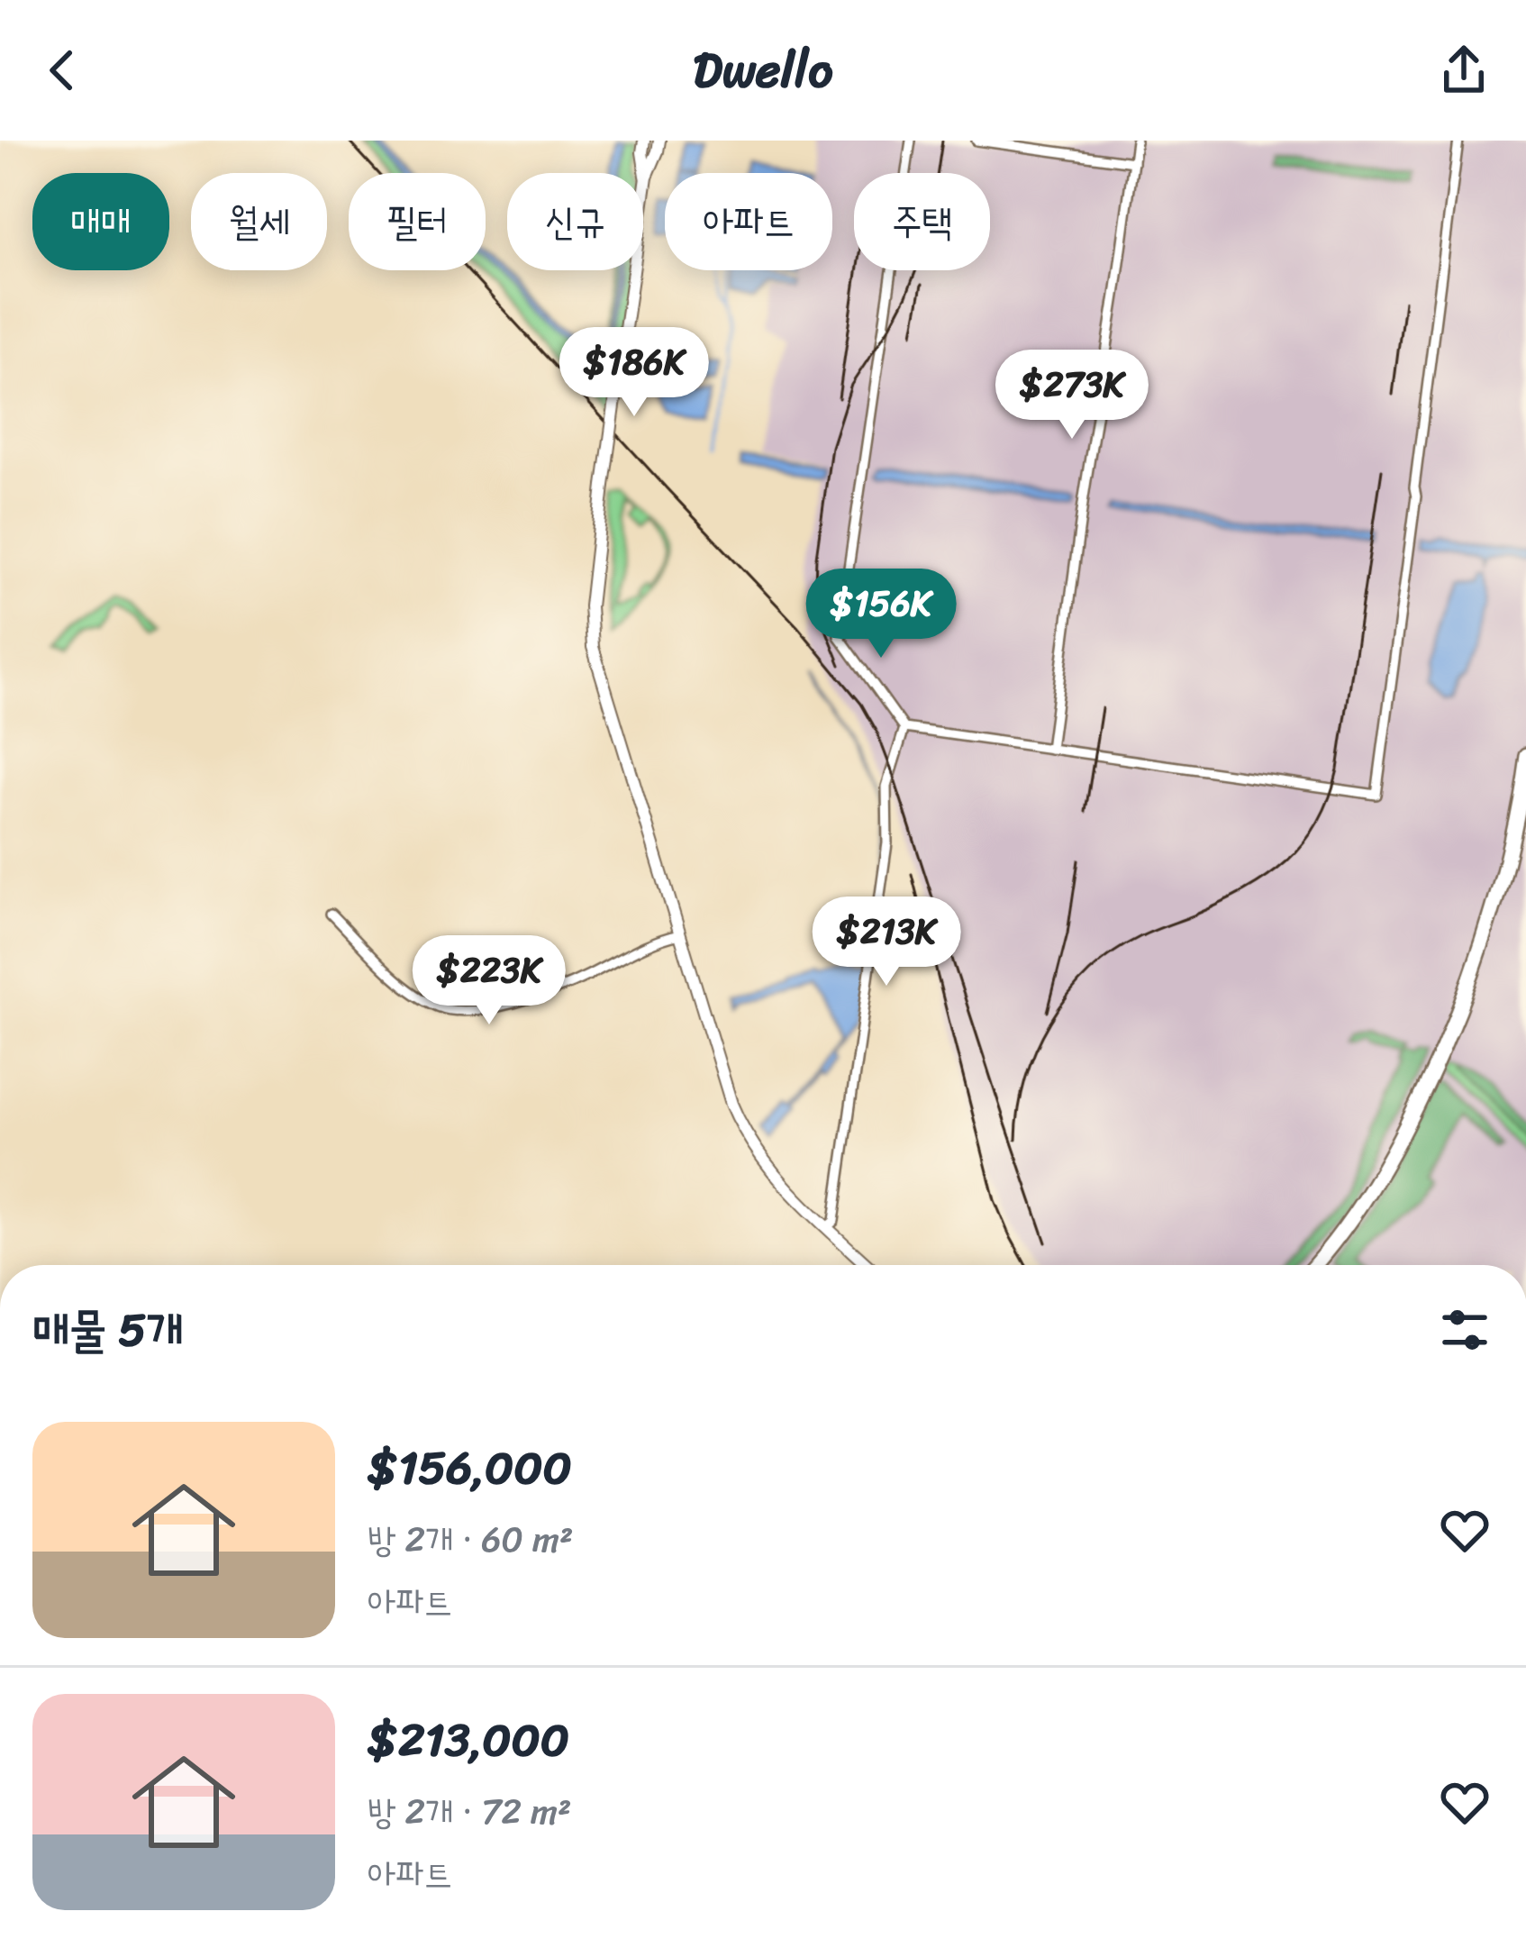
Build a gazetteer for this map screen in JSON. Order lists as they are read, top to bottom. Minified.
{"page":{"header":"Dwello","chip":["매매","월세","필터","신규","아파트","주택"],"price":["$186K","$273K","$156K","$213K","$223K"],"heading":"매물 5개","list":[{"name":"$156,000","note":"방 2개 · 60 m² · 아파트"},{"name":"$213,000","note":"방 2개 · 72 m² · 아파트"}]}}
